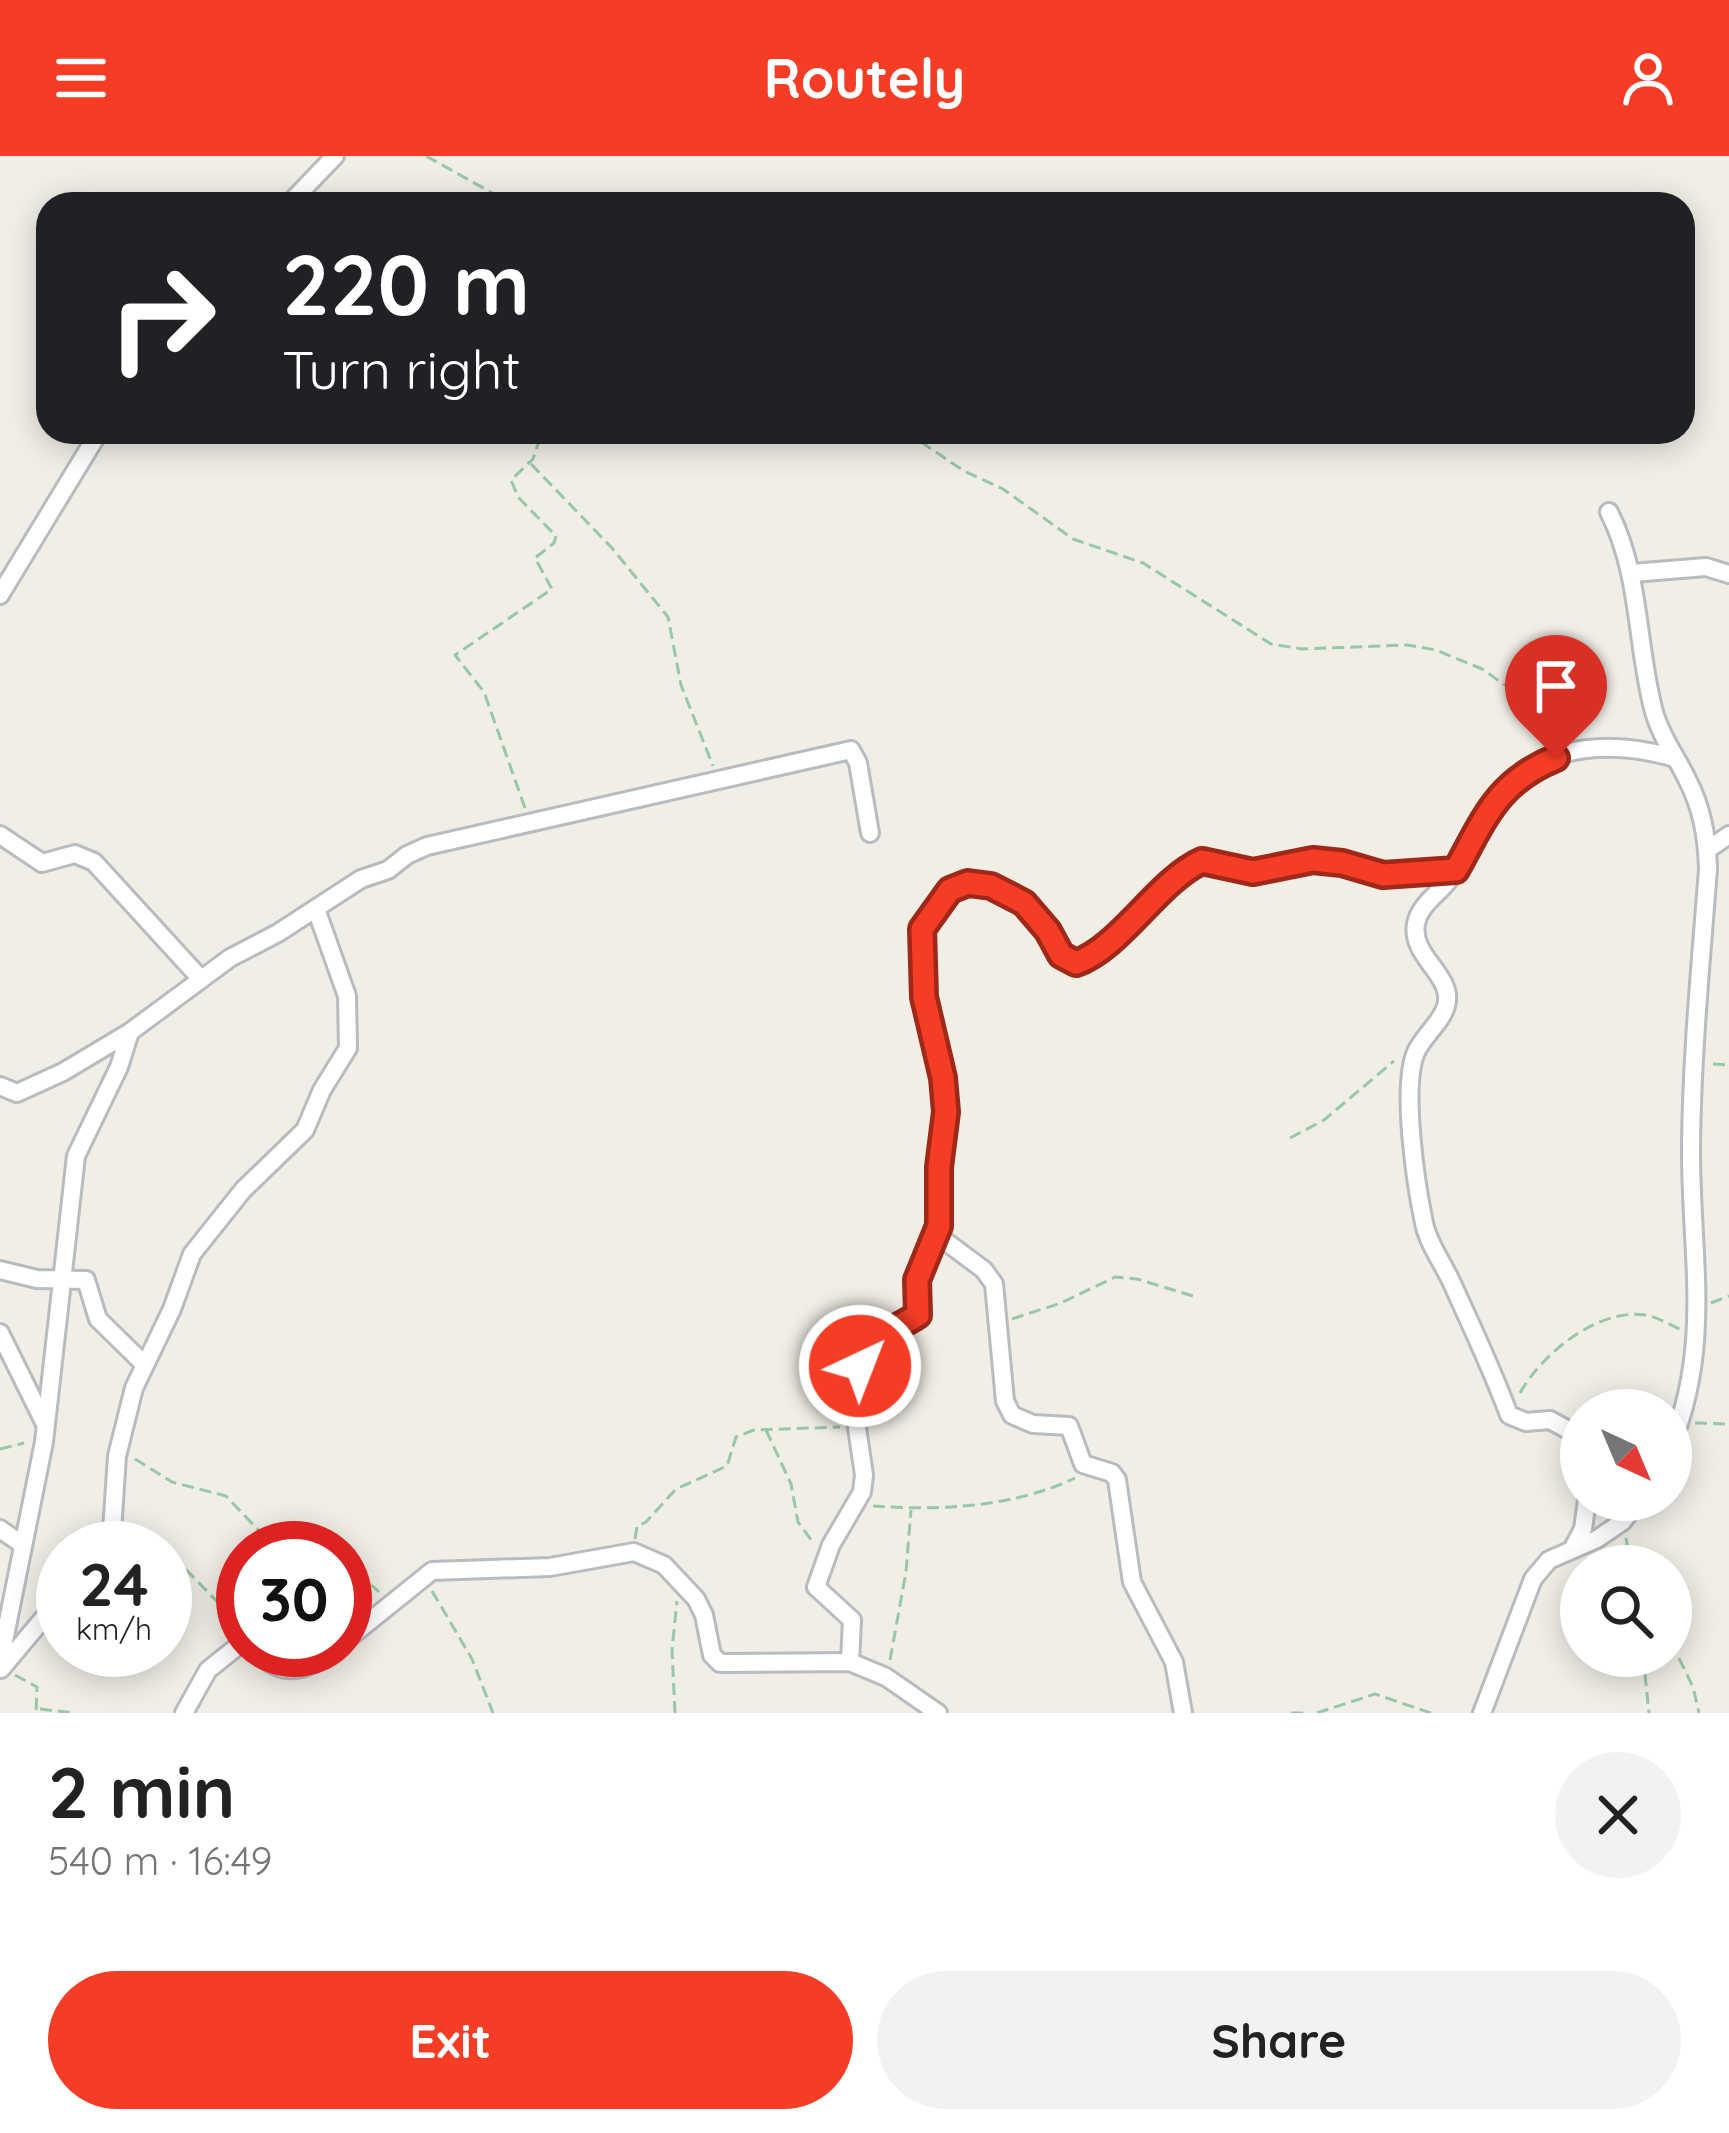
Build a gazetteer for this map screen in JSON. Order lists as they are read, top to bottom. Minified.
{"north":"bottom right","page":{"header":"Routely","turn":["220 m","Turn right"],"speed":"24 km/h","limit":"30","heading":["2 min","540 m · 16:49"],"buttons":["Exit","Share"]}}
